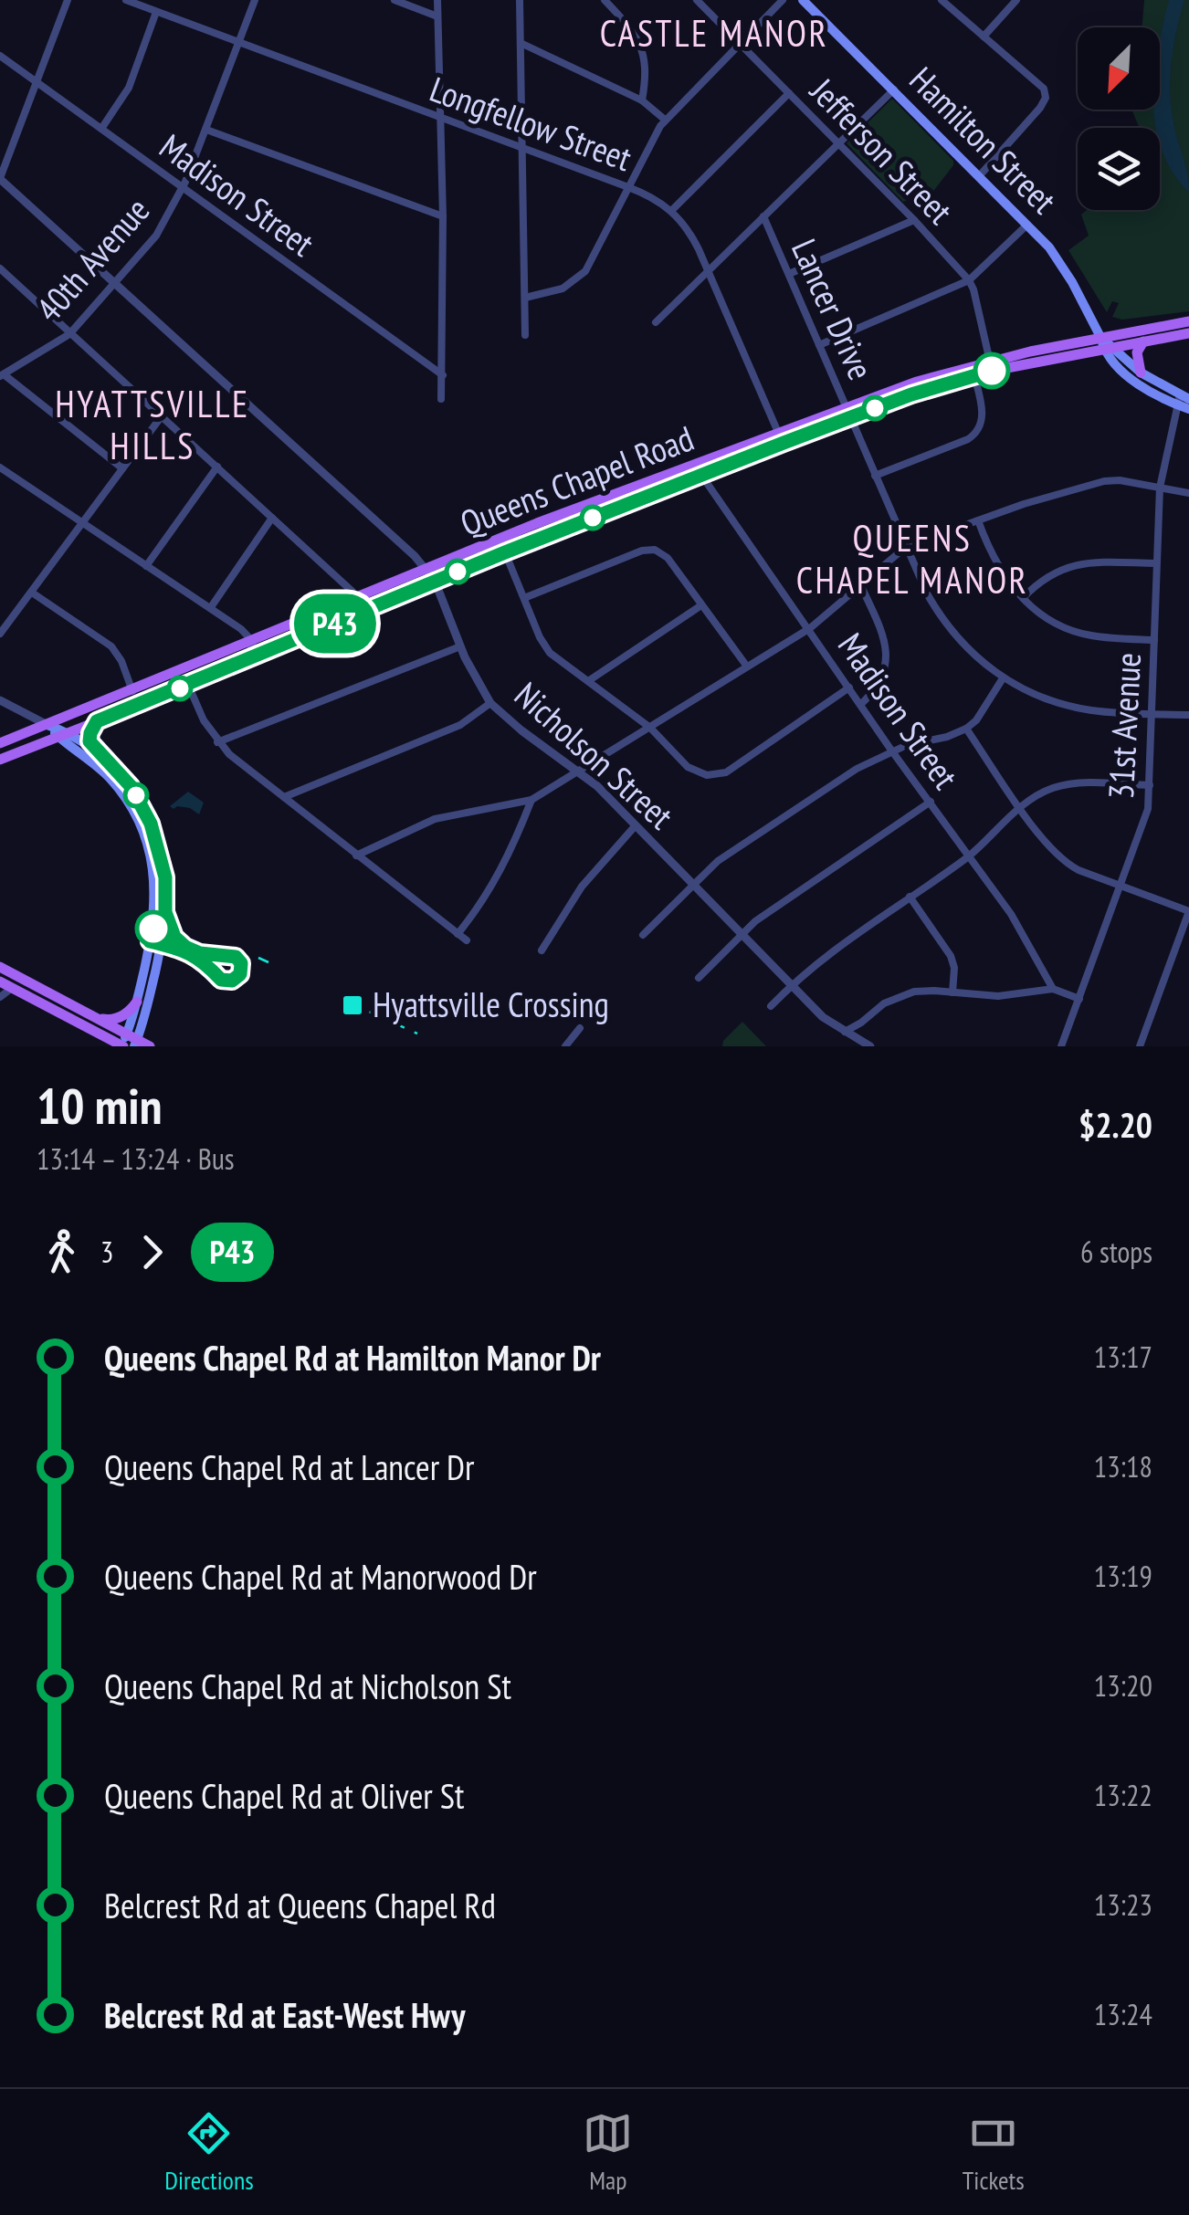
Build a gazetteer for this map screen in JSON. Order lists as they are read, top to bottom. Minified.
{"streets":{"main road":["Hamilton Street","Queens Chapel Road"],"street":["Longfellow Street","Jefferson Street","Madison Street","40th Avenue","Lancer Drive","31st Avenue","Nicholson Street"]},"crossings":[["Longfellow Street","40th Avenue"],["Longfellow Street","Queens Chapel Road"],["Hamilton Street","Queens Chapel Road"],["Hamilton Street","31st Avenue"],["Jefferson Street","Queens Chapel Road"],["Madison Street","40th Avenue"],["Madison Street","Queens Chapel Road"],["40th Avenue","Nicholson Street"],["Lancer Drive","Queens Chapel Road"],["Lancer Drive","31st Avenue"],["Queens Chapel Road","Nicholson Street"]],"districts":["CASTLE MANOR","HYATTSVILLE HILLS","QUEENS CHAPEL MANOR"],"places":{"transit":["Hyattsville Crossing"]},"lines":["bus line P43"],"north":"bottom left","page":{"on_map":"P43","heading":["10 min","13:14 – 13:24 · Bus","$2.20"],"legs":["3","P43","6 stops"],"list":[{"name":"Queens Chapel Rd at Hamilton Manor Dr","value":"13:17"},{"name":"Queens Chapel Rd at Lancer Dr","value":"13:18"},{"name":"Queens Chapel Rd at Manorwood Dr","value":"13:19"},{"name":"Queens Chapel Rd at Nicholson St","value":"13:20"},{"name":"Queens Chapel Rd at Oliver St","value":"13:22"},{"name":"Belcrest Rd at Queens Chapel Rd","value":"13:23"},{"name":"Belcrest Rd at East-West Hwy","value":"13:24"}],"tabs":["Directions","Map","Tickets"]}}
